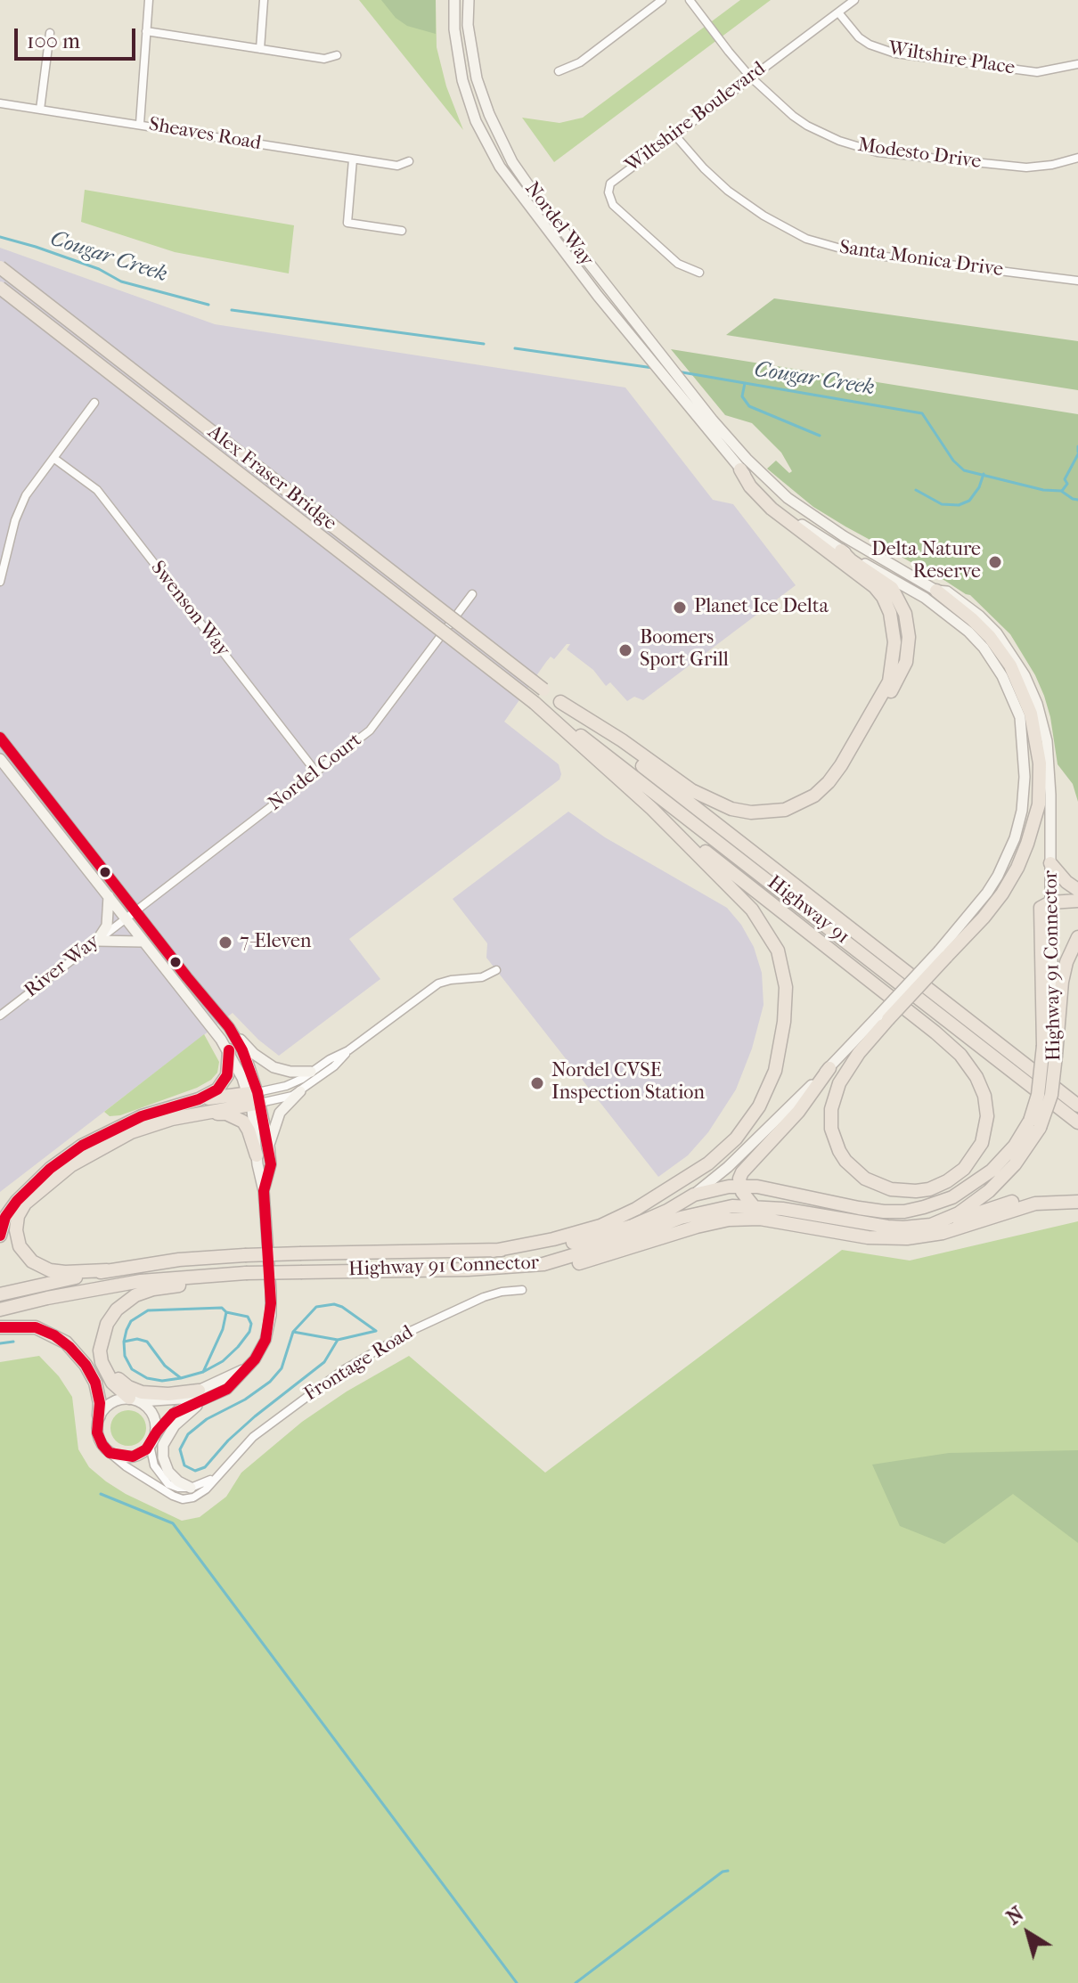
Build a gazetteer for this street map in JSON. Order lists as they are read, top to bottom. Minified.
{"streets":{"highway":["Alex Fraser Bridge","Highway 91","Highway 91 Connector"],"main road":["Nordel Way"],"street":["Wiltshire Place","Wiltshire Boulevard","Sheaves Road","Modesto Drive","Santa Monica Drive","Swenson Way","Nordel Court","River Way","Frontage Road"]},"crossings":[["Wiltshire Place","Wiltshire Boulevard"],["Wiltshire Boulevard","Modesto Drive"],["Wiltshire Boulevard","Santa Monica Drive"],["Nordel Way","Highway 91 Connector"],["Alex Fraser Bridge","Highway 91"],["Swenson Way","Nordel Court"],["Nordel Court","River Way"]],"water":["Cougar Creek"],"places":["Delta Nature Reserve","Planet Ice Delta","Boomers Sport Grill","7-Eleven","Nordel CVSE Inspection Station"],"scale_bar":"100 m","north":"top left"}
